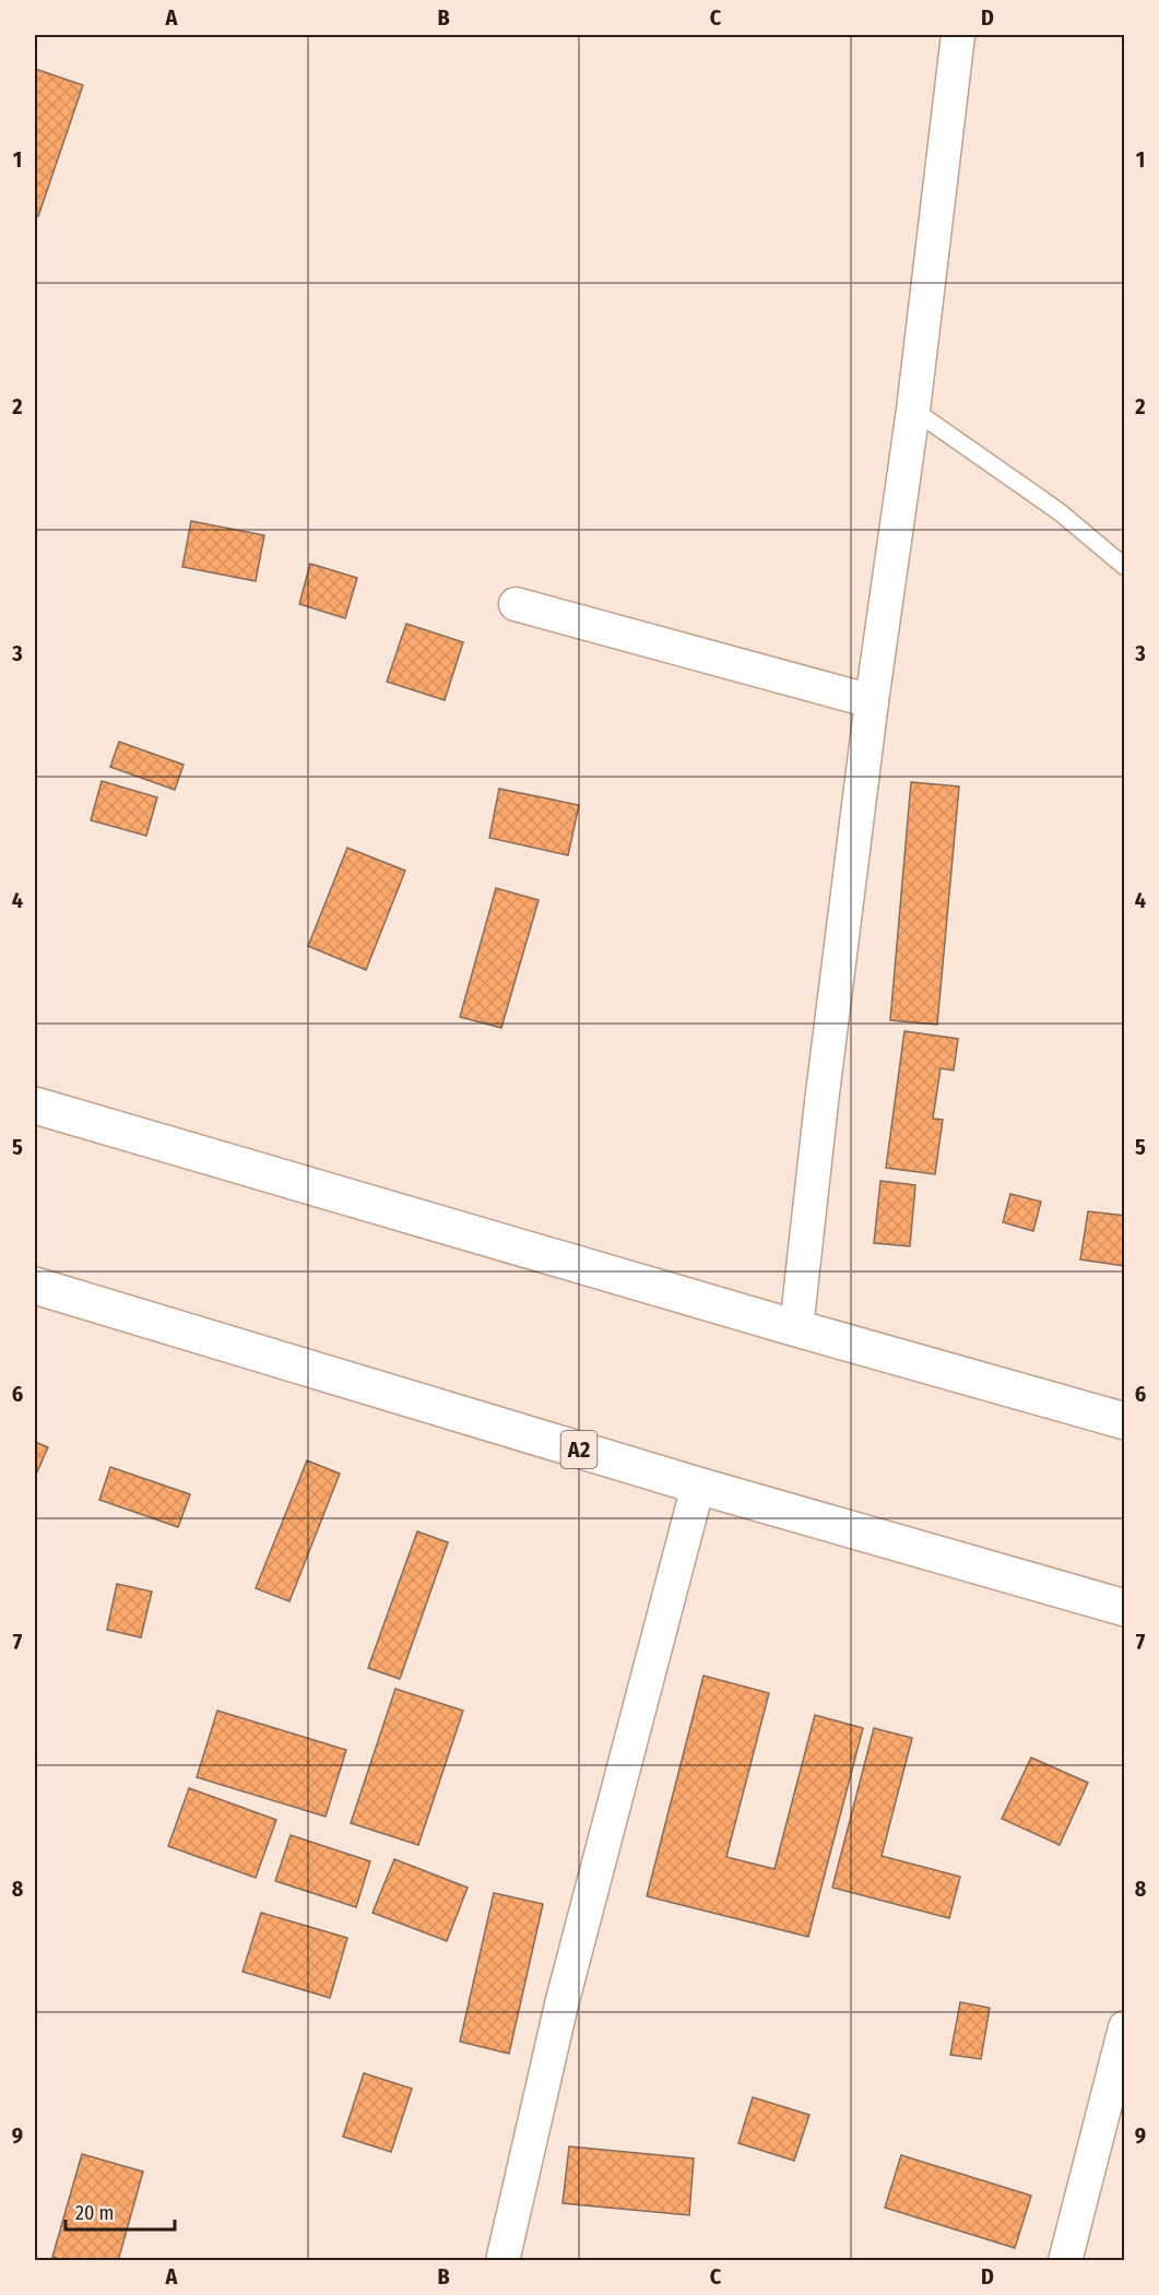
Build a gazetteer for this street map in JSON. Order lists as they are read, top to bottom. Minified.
{"streets":{"highway":["A2"]},"scale_bar":"20 m","grid":{"columns":["A","B","C","D"],"rows":["1","2","3","4","5","6","7","8","9"]}}
